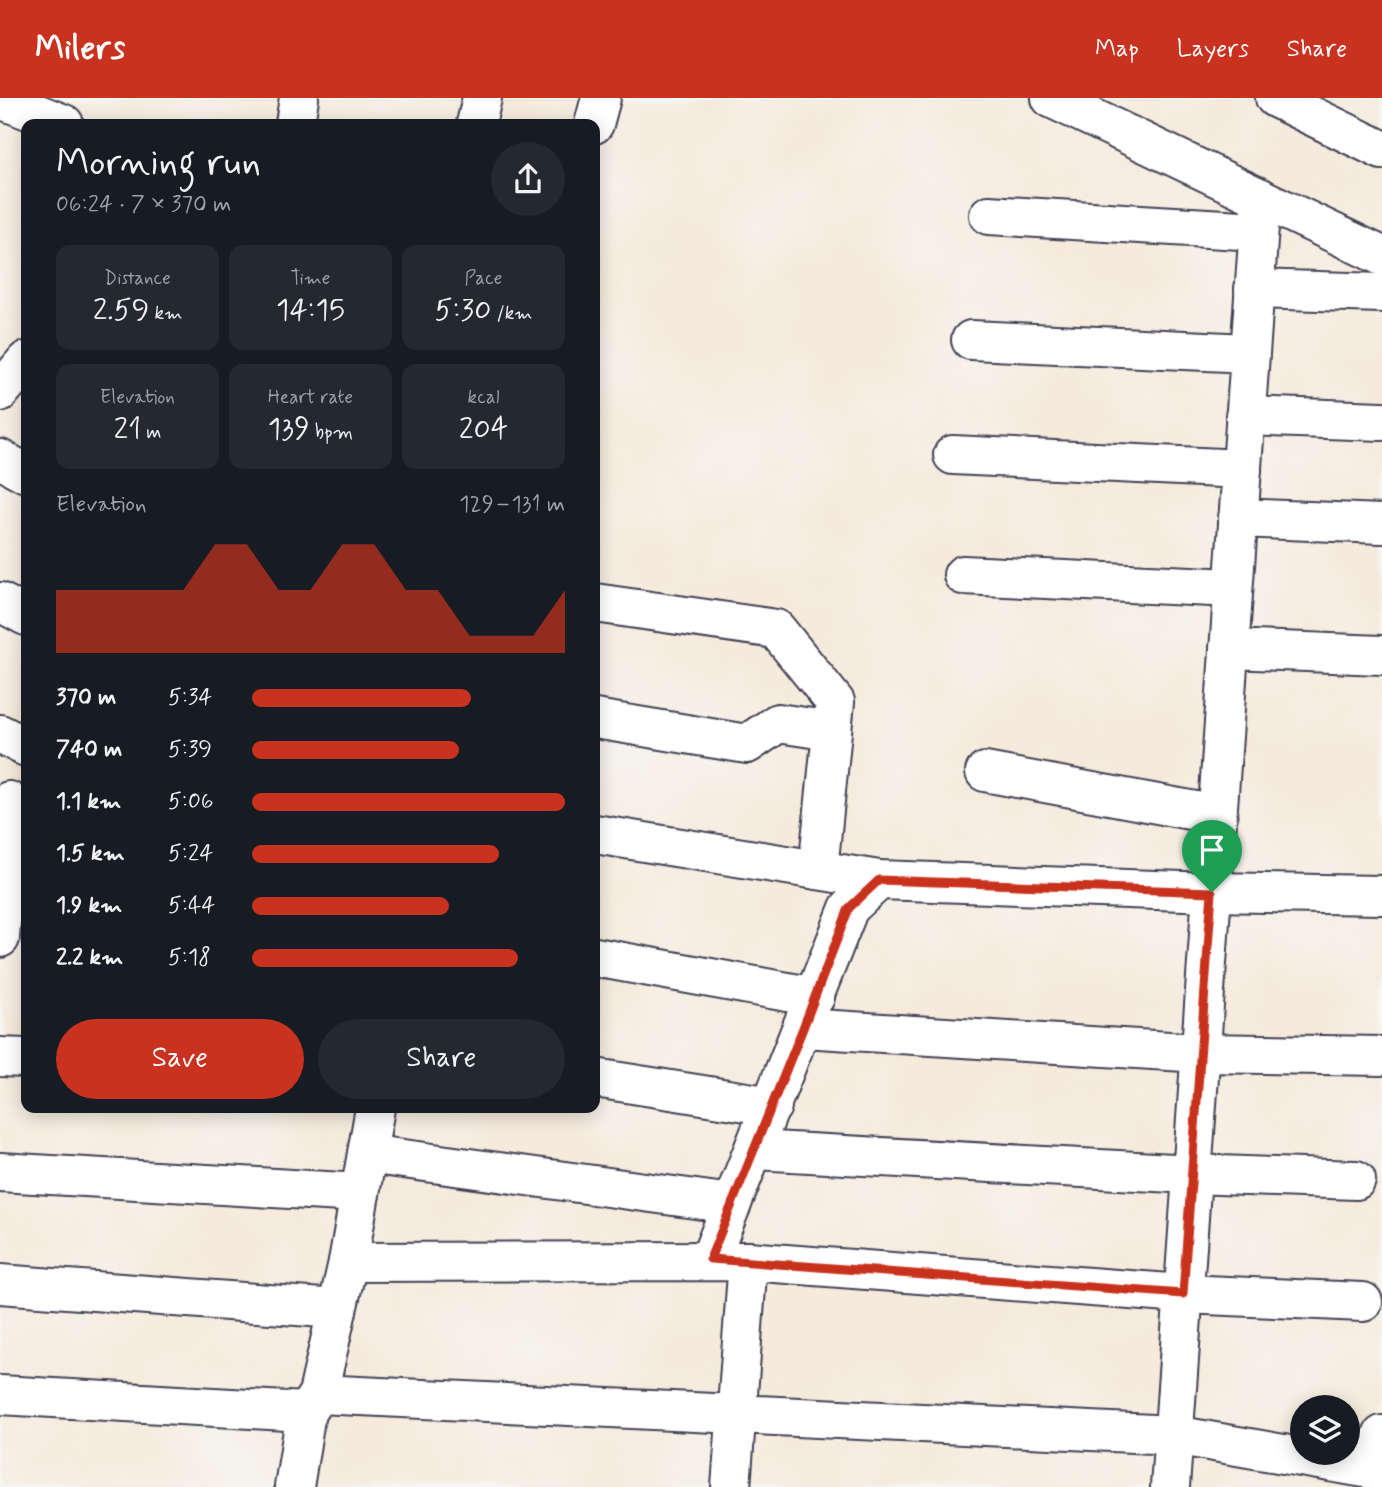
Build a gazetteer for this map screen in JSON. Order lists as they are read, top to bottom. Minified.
{"page":{"header":"Milers","nav":["Map","Layers","Share"],"heading":["Morning run","06:24 · 7 × 370 m"],"stats":[["Distance","2.59 km"],["Time","14:15"],["Pace","5:30 /km"],["Elevation","21 m"],["Heart rate","139 bpm"],["kcal","204"]],"chart":["Elevation","129–131 m"],"list":[{"name":"370 m","note":"5:34"},{"name":"740 m","note":"5:39"},{"name":"1.1 km","note":"5:06"},{"name":"1.5 km","note":"5:24"},{"name":"1.9 km","note":"5:44"},{"name":"2.2 km","note":"5:18"}],"buttons":["Save","Share"]}}
